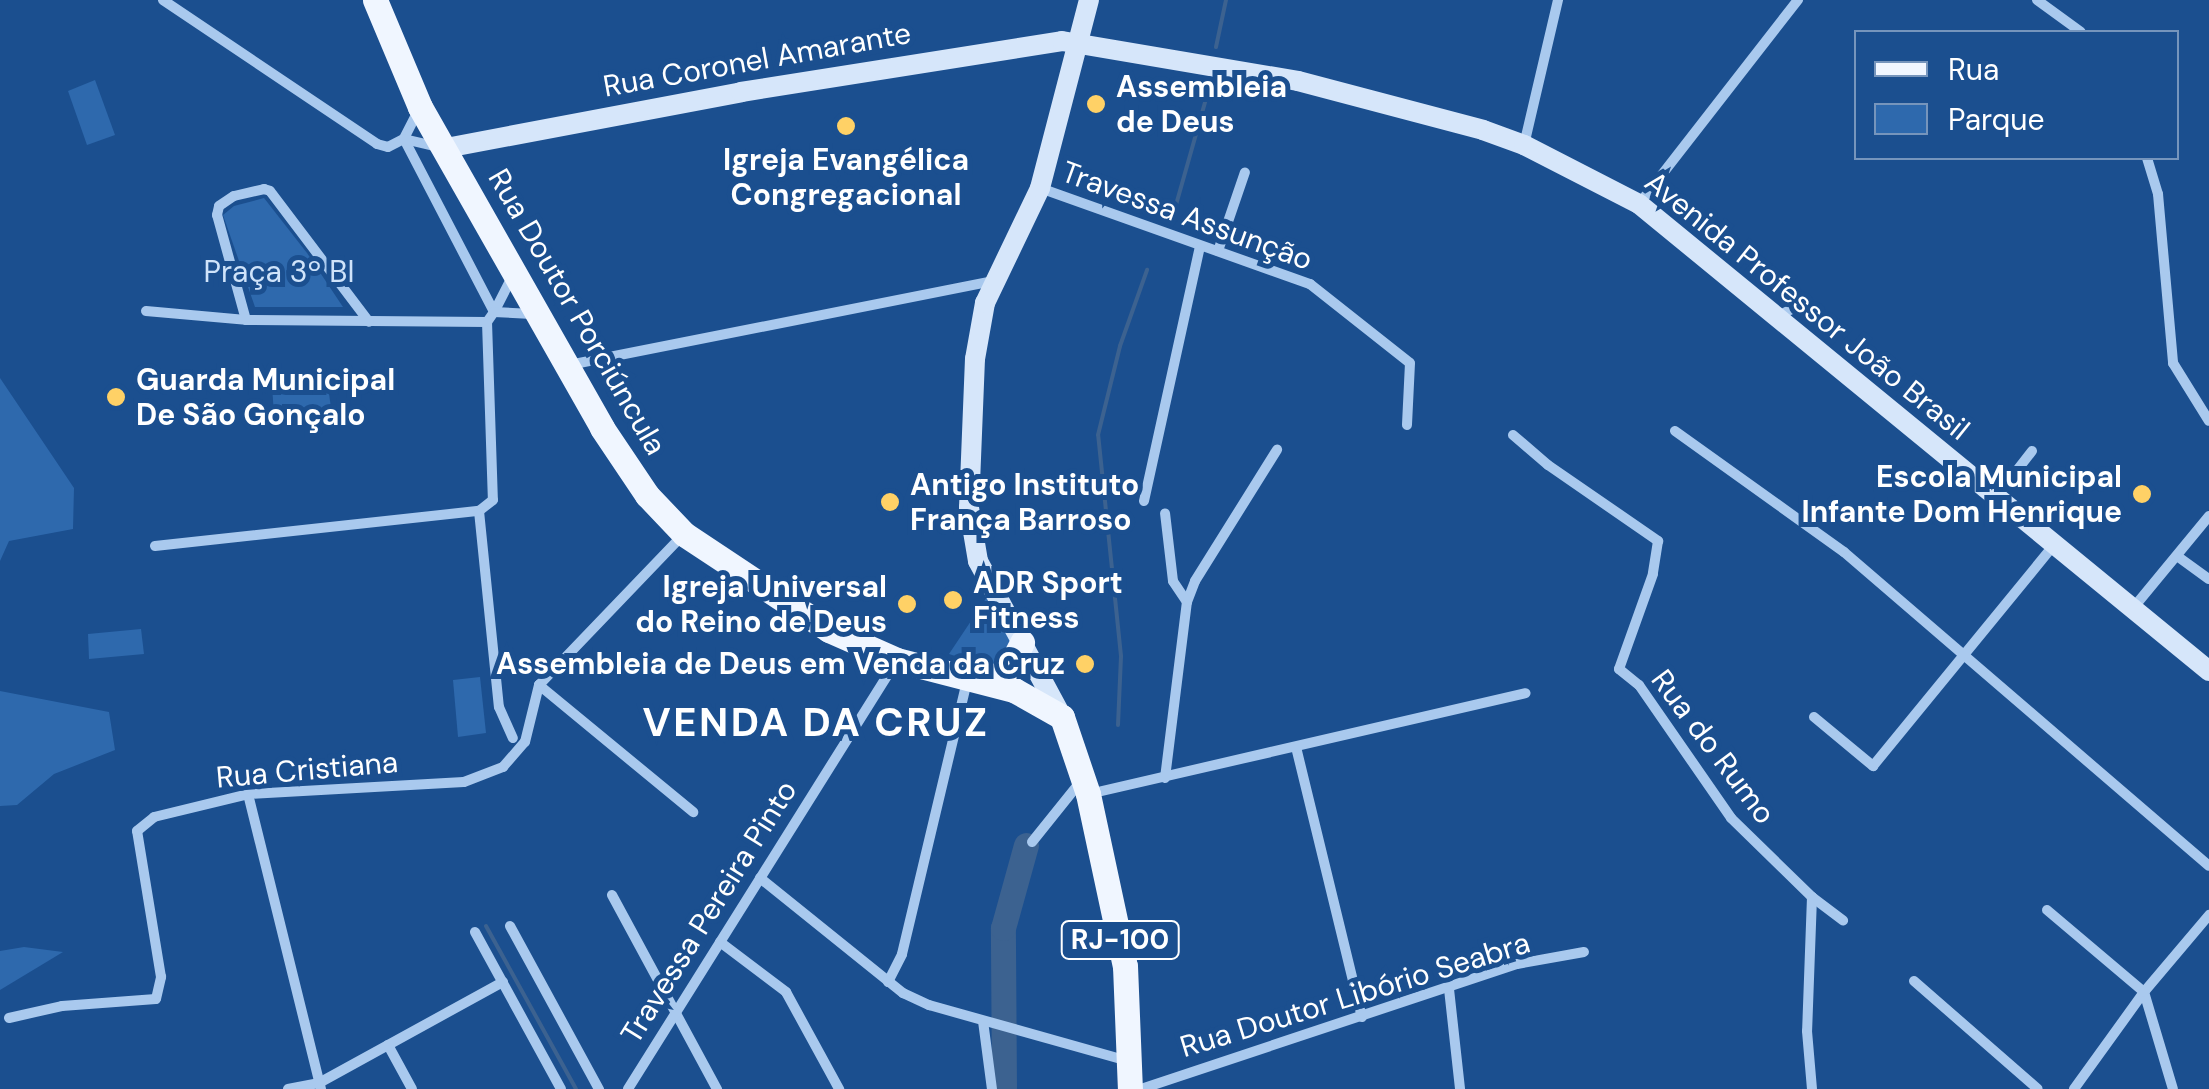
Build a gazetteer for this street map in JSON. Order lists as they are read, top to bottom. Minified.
{"streets":{"main road":["Rua Coronel Amarante","Avenida Professor João Brasil","Rua Doutor Porciúncula","RJ-100"],"street":["Travessa Assunção","Rua do Rumo","Rua Cristiana","Travessa Pereira Pinto","Rua Doutor Libório Seabra"]},"crossings":[["Rua Coronel Amarante","Avenida Professor João Brasil"],["Rua Coronel Amarante","Rua Doutor Porciúncula"],["Rua Coronel Amarante","RJ-100"],["Travessa Assunção","RJ-100"],["Avenida Professor João Brasil","RJ-100"],["Rua Doutor Porciúncula","Travessa Pereira Pinto"],["Rua Doutor Porciúncula","RJ-100"]],"districts":["VENDA DA CRUZ"],"parks":["Praça 3º BI"],"places":["Assembleia de Deus","Igreja Evangélica Congregacional","Guarda Municipal De São Gonçalo","Escola Municipal Infante Dom Henrique","Antigo Instituto França Barroso","ADR Sport Fitness","Igreja Universal do Reino de Deus","Assembleia de Deus em Venda da Cruz"],"legend":["Rua","Parque"]}
